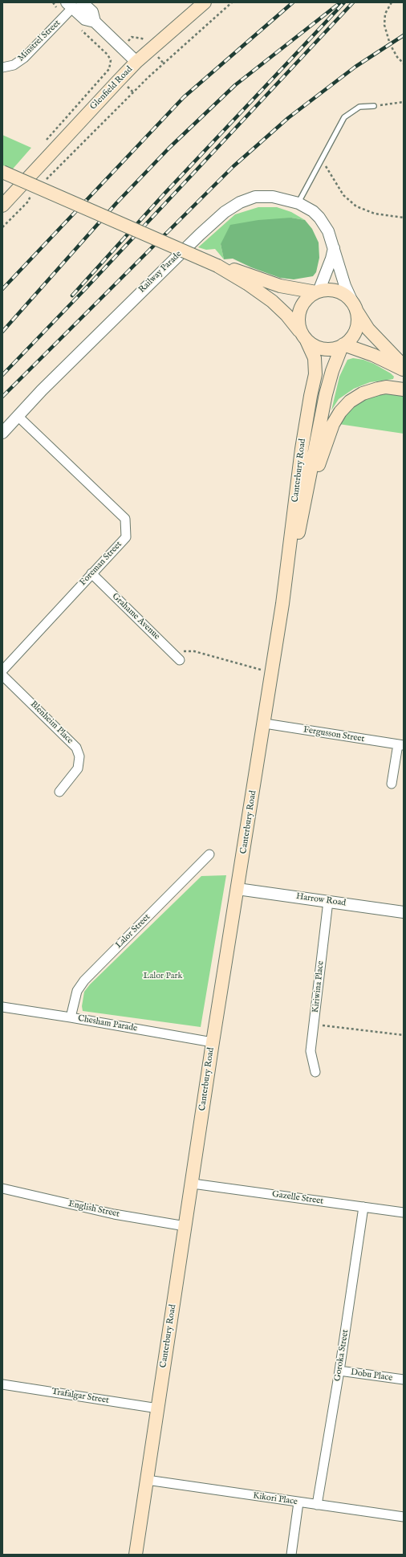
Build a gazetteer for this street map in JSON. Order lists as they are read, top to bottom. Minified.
{"streets":{"main road":["Glenfield Road","Canterbury Road"],"street":["Minstrel Street","Railway Parade","Foreman Street","Grahame Avenue","Blenheim Place","Fergusson Street","Harrow Road","Lalor Street","Kiriwina Place","Chesham Parade","Gazelle Street","English Street","Goroka Street","Dobu Place","Trafalgar Street","Kikori Place"]},"crossings":[["Railway Parade","Canterbury Road"],["Railway Parade","Foreman Street"],["Canterbury Road","Fergusson Street"],["Canterbury Road","Harrow Road"],["Canterbury Road","Chesham Parade"],["Canterbury Road","Gazelle Street"],["Canterbury Road","English Street"],["Canterbury Road","Trafalgar Street"],["Canterbury Road","Kikori Place"],["Foreman Street","Grahame Avenue"],["Harrow Road","Kiriwina Place"],["Lalor Street","Chesham Parade"],["Gazelle Street","Goroka Street"],["Goroka Street","Dobu Place"],["Goroka Street","Kikori Place"]],"parks":["Lalor Park"]}
